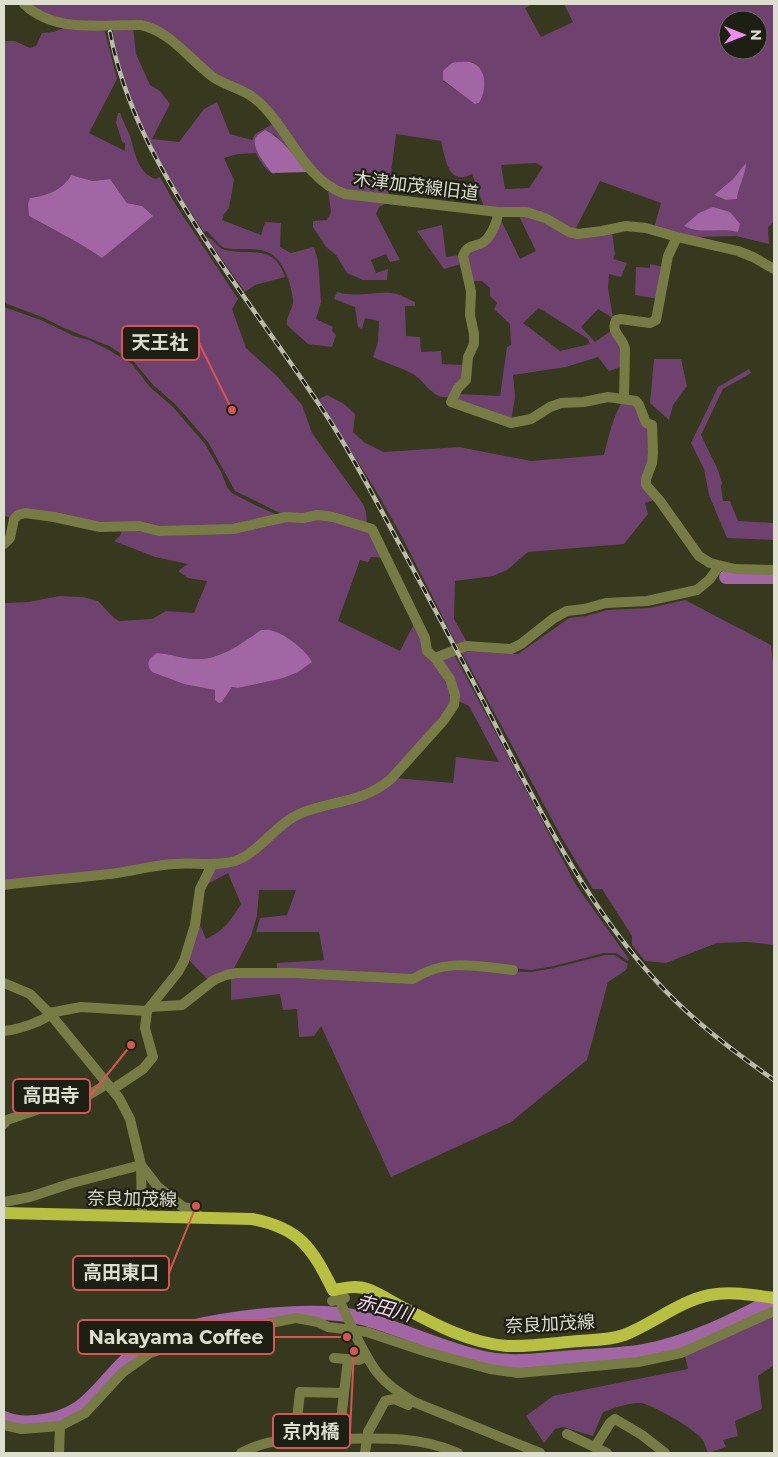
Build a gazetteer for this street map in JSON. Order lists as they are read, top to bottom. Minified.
{"streets":{"main road":["奈良加茂線"],"street":["木津加茂線旧道"]},"water":["赤田川"],"places":["天王社","高田寺","高田東口","Nakayama Coffee","京内橋"],"north":"right"}
